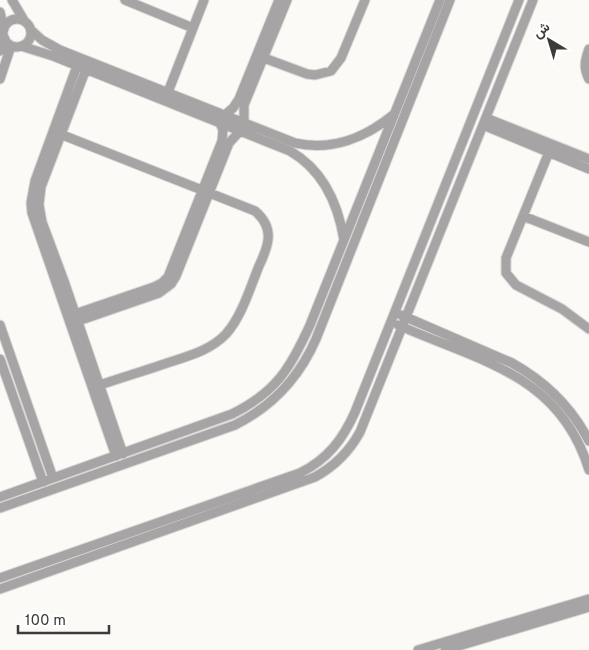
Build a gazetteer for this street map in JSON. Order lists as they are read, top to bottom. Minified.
{"scale_bar":"100 m","north":"top left"}
